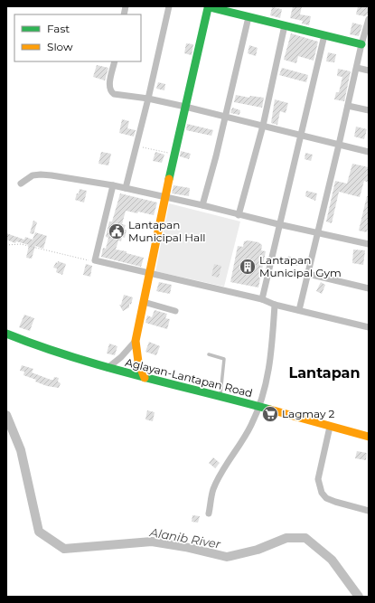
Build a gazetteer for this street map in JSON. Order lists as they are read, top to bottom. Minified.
{"streets":{"street":["Aglayan-Lantapan Road"]},"districts":["Lantapan"],"water":["Alanib River"],"places":{"public building":["Lantapan Municipal Hall"],"building":["Lantapan Municipal Gym"],"supermarket":["Lagmay 2"]},"legend":["Fast","Slow"]}
